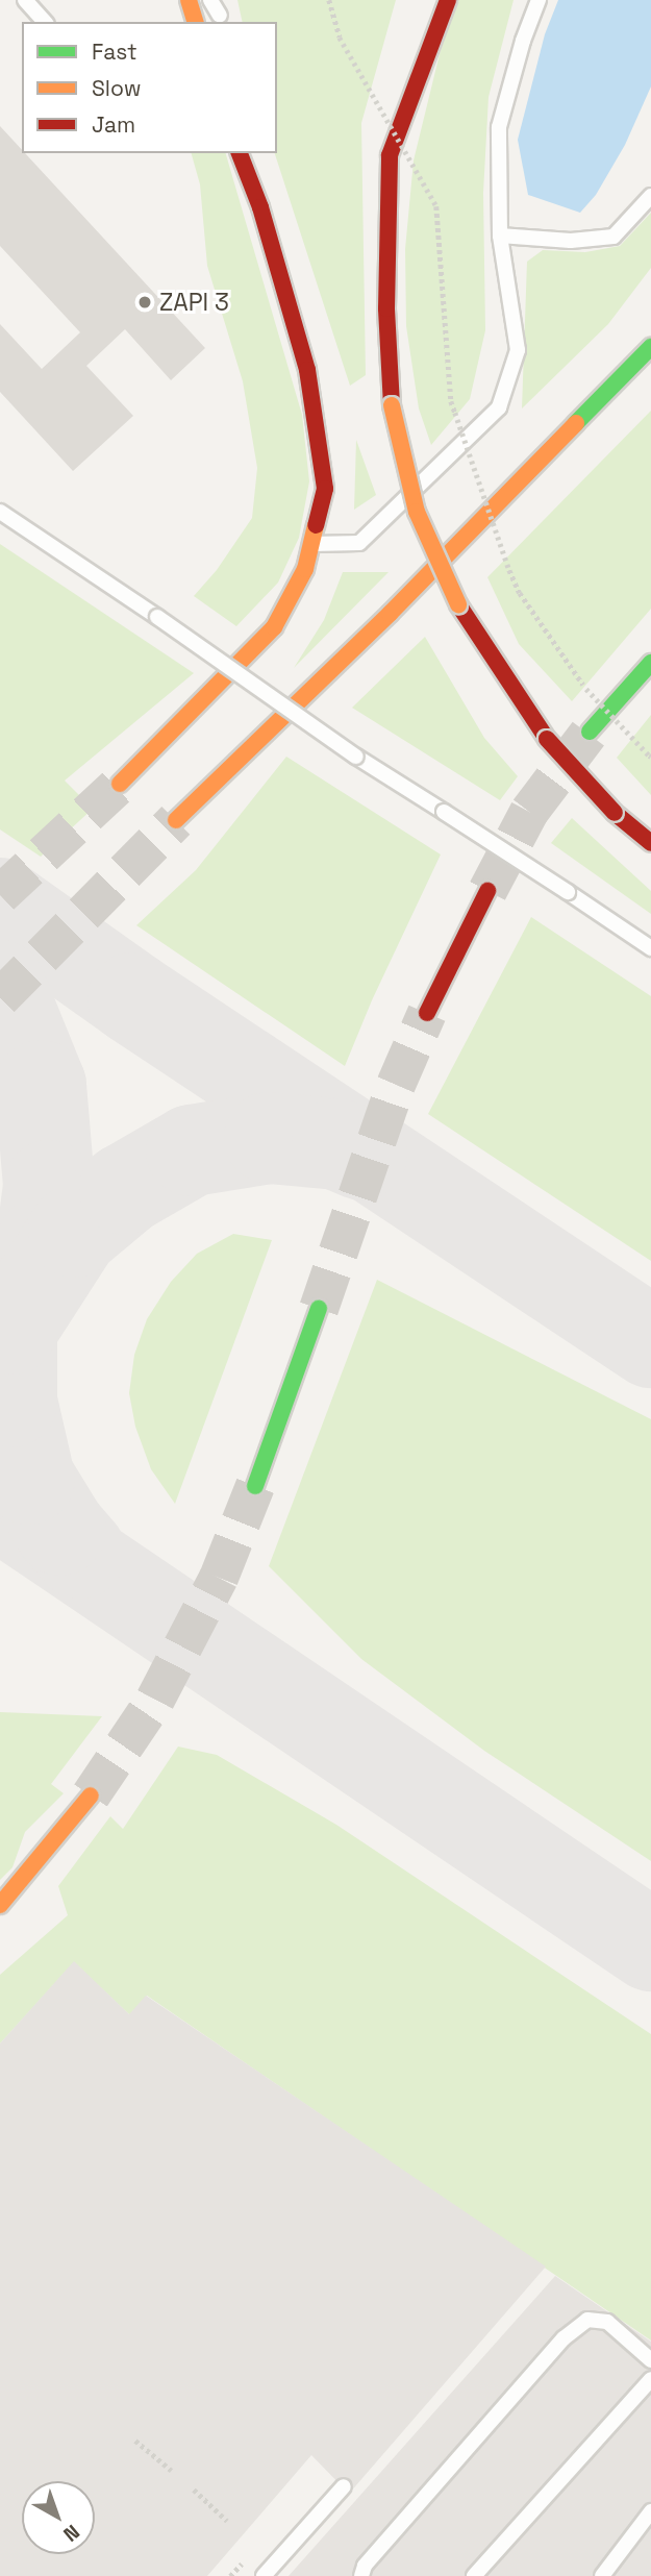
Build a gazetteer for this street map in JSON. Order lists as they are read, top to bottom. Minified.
{"places":["ZAPI 3"],"legend":["Fast","Slow","Jam"],"north":"bottom right"}
